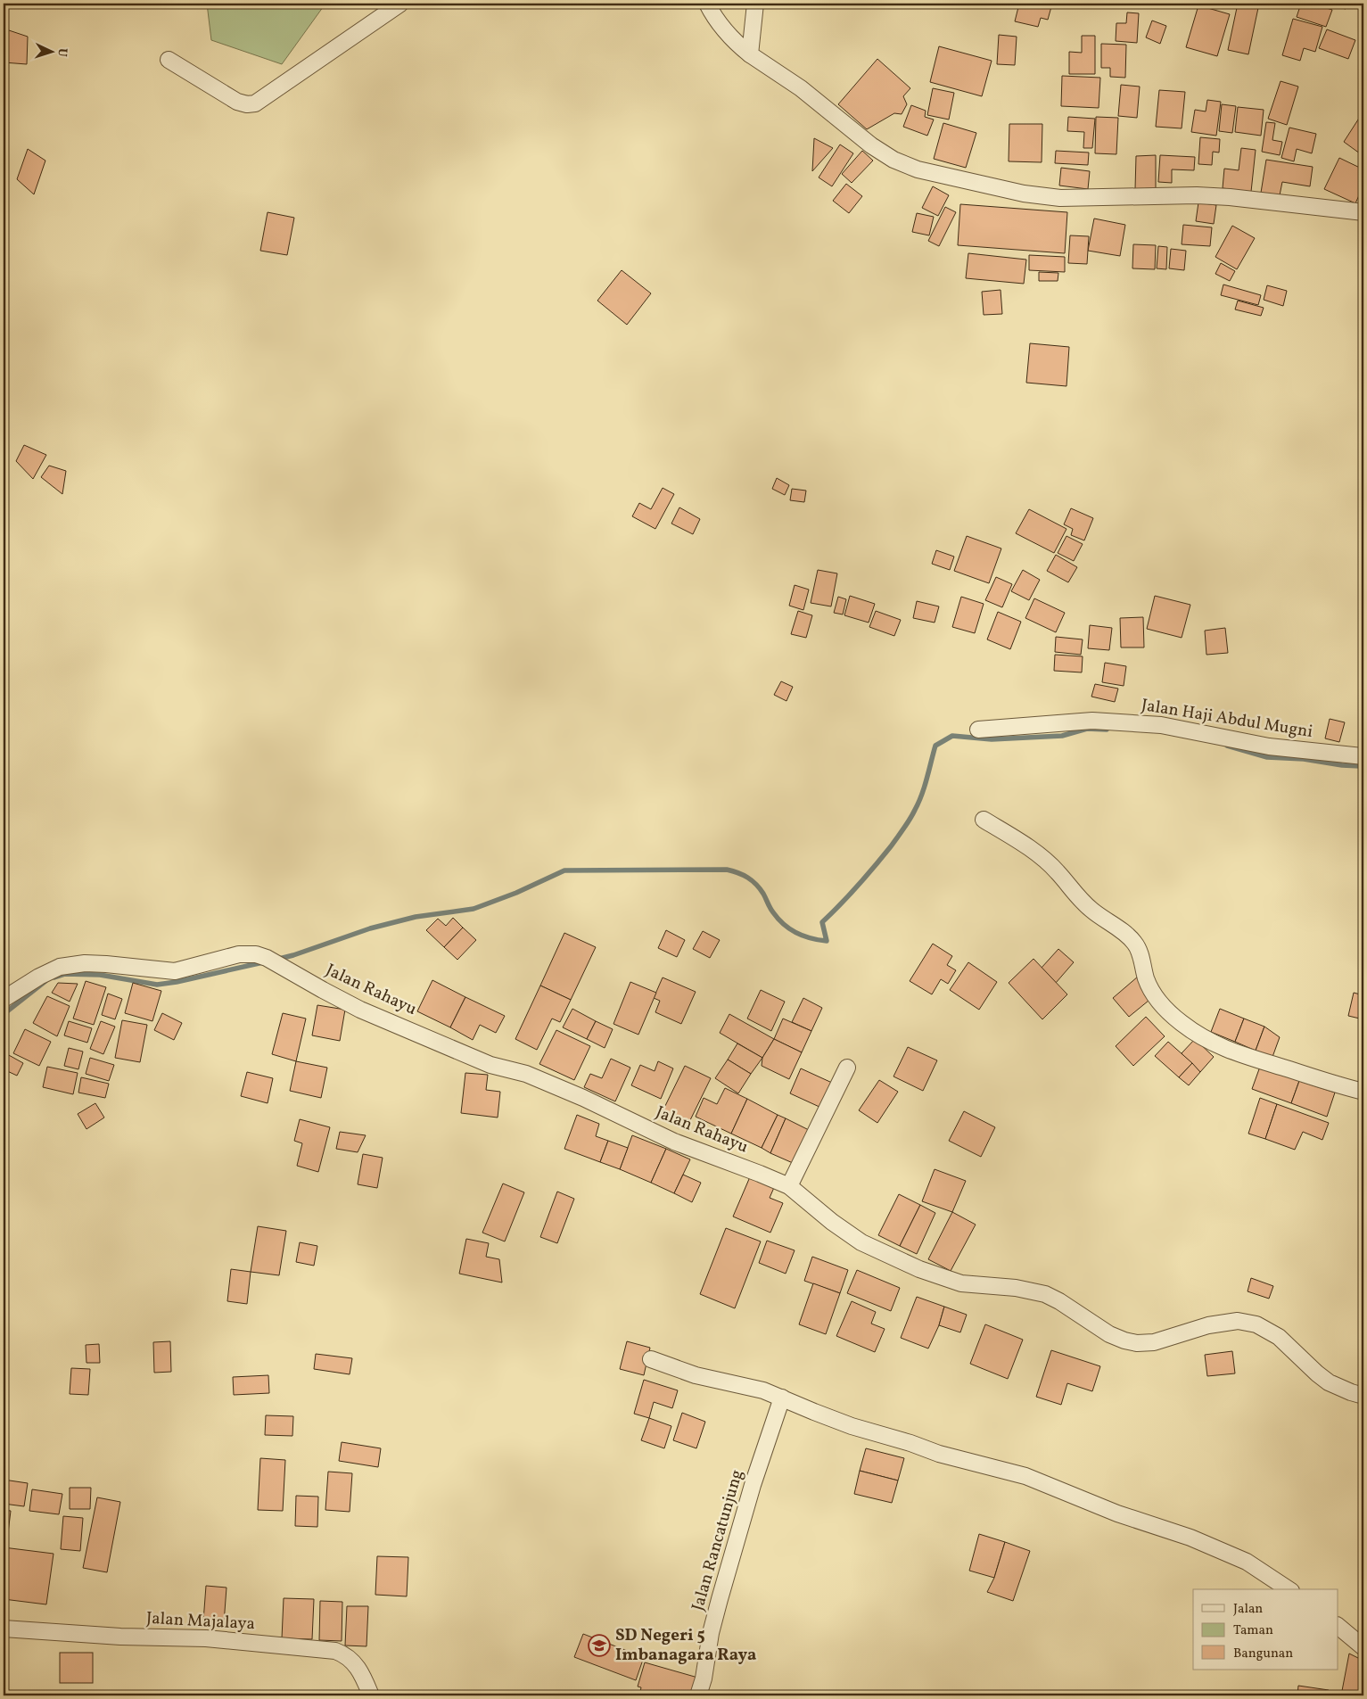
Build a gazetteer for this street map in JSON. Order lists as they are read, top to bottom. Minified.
{"streets":{"street":["Jalan Haji Abdul Mugni","Jalan Rahayu","Jalan Rancatunjung","Jalan Majalaya"]},"places":{"school or university":["SD Negeri 5 Imbanagara Raya"]},"legend":["Jalan","Taman","Bangunan"],"north":"right"}
